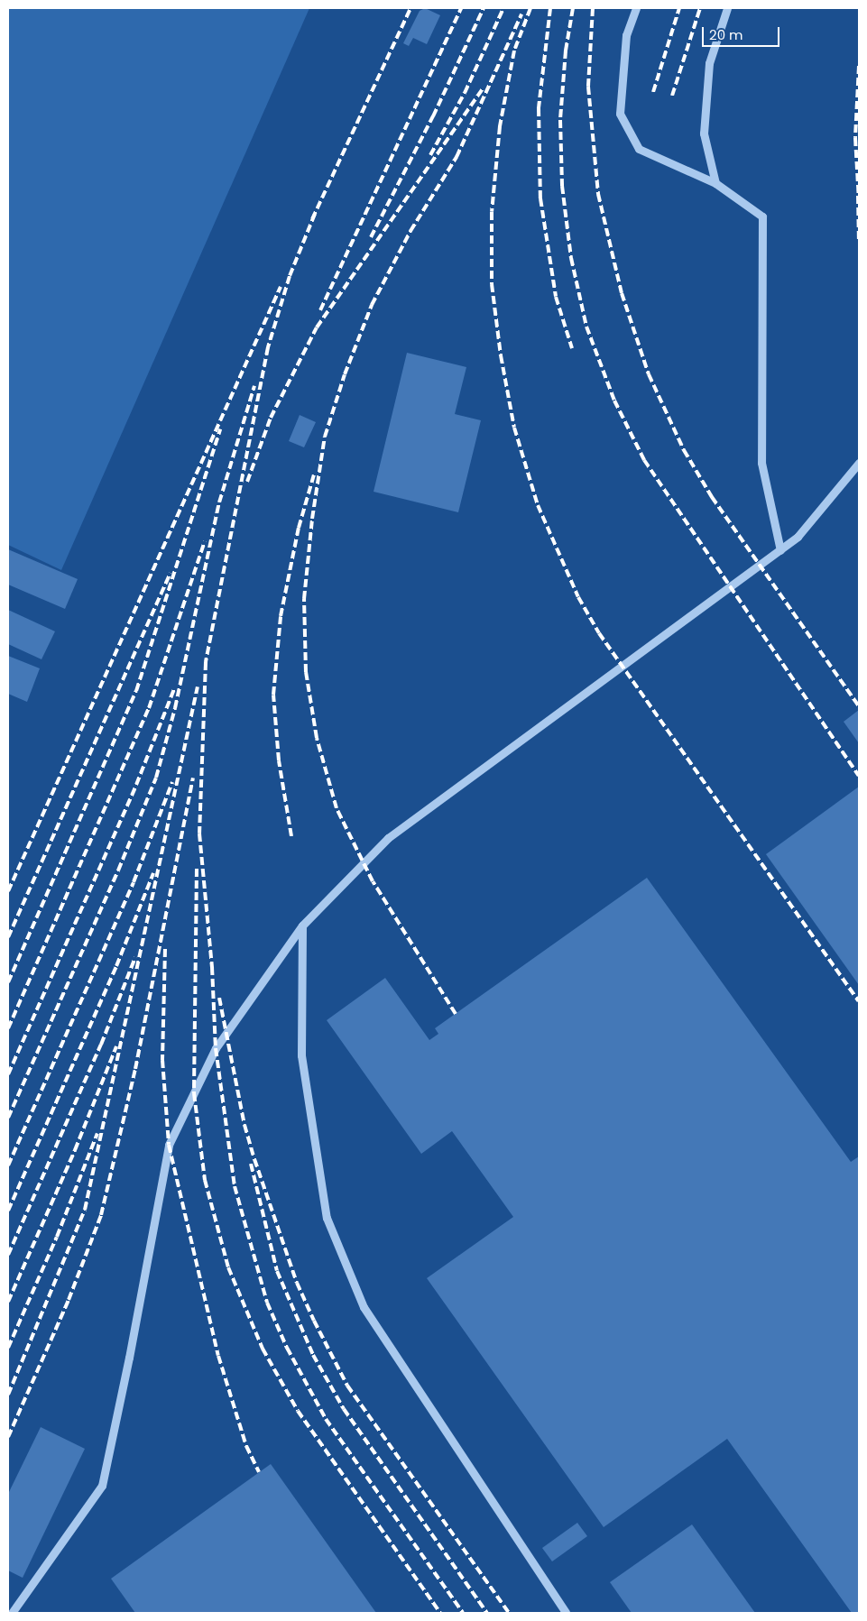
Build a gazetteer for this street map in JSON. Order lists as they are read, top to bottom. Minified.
{"scale_bar":"20 m"}
